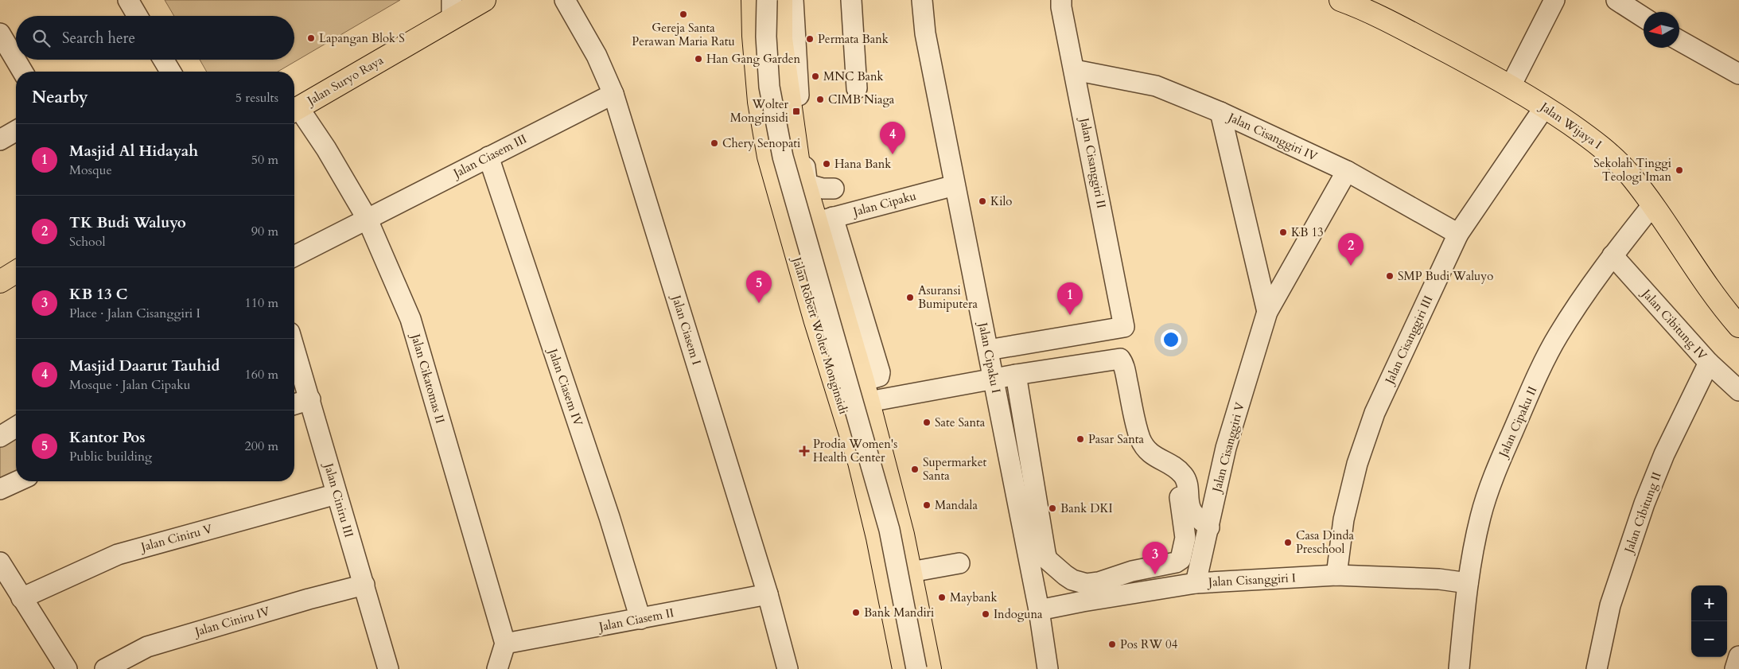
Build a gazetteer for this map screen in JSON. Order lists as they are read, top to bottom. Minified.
{"streets":{"main road":["Jalan Suryo Raya","Jalan Wijaya I","Jalan Robert Wolter Monginsidi"],"street":["Jalan Cisanggiri IV","Jalan Ciasem III","Jalan Cisanggiri II","Jalan Cipaku","Jalan Cibitung IV","Jalan Ciasem I","Jalan Cisanggiri III","Jalan Cipaku I","Jalan Cikatomas II","Jalan Ciasem IV","Jalan Cipaku II","Jalan Cisanggiri V","Jalan Ciniru III","Jalan Cibitung II","Jalan Ciniru V","Jalan Cisanggiri I","Jalan Ciasem II","Jalan Ciniru IV"]},"crossings":[["Jalan Wijaya I","Jalan Cisanggiri III"],["Jalan Wijaya I","Jalan Cipaku II"],["Jalan Cisanggiri IV","Jalan Cisanggiri II"],["Jalan Cisanggiri IV","Jalan Cisanggiri III"],["Jalan Cisanggiri IV","Jalan Cisanggiri V"],["Jalan Ciasem III","Jalan Ciasem I"],["Jalan Ciasem III","Jalan Cikatomas II"],["Jalan Ciasem III","Jalan Ciasem IV"],["Jalan Cisanggiri II","Jalan Cipaku I"],["Jalan Cipaku","Jalan Cipaku I"],["Jalan Cibitung IV","Jalan Cipaku II"],["Jalan Cibitung IV","Jalan Cibitung II"],["Jalan Ciasem I","Jalan Ciasem II"],["Jalan Cisanggiri III","Jalan Cisanggiri I"],["Jalan Cipaku I","Jalan Cisanggiri I"],["Jalan Cikatomas II","Jalan Ciasem II"],["Jalan Ciasem IV","Jalan Ciasem II"],["Jalan Cipaku II","Jalan Cisanggiri I"],["Jalan Cisanggiri V","Jalan Cisanggiri I"],["Jalan Ciniru III","Jalan Ciniru V"],["Jalan Ciniru III","Jalan Ciniru IV"]],"places":{"other":["Gereja Santa Perawan Maria Ratu","Lapangan Blok S","Permata Bank","Han Gang Garden","MNC Bank","CIMB Niaga","Chery Senopati","Hana Bank","Sekolah Tinggi Teologi Iman","Kilo","KB 13","SMP Budi Waluyo","Asuransi Bumiputera","Sate Santa","Pasar Santa","Supermarket Santa","Mandala","Bank DKI","Casa Dinda Preschool","Maybank","Bank Mandiri","Indoguna","Pos RW 04"],"transit":["Wolter Monginsidi"],"health":["Prodia Women's Health Center"]},"north":"left","page":{"search":"Search here","heading":["Nearby","5 results"],"pins":["4","2","5","1","3"],"list":[{"mark":"1","name":"Masjid Al Hidayah","note":"Mosque","value":"50 m"},{"mark":"2","name":"TK Budi Waluyo","note":"School","value":"90 m"},{"mark":"3","name":"KB 13 C","note":"Place · Jalan Cisanggiri I","value":"110 m"},{"mark":"4","name":"Masjid Daarut Tauhid","note":"Mosque · Jalan Cipaku","value":"160 m"},{"mark":"5","name":"Kantor Pos","note":"Public building","value":"200 m"}],"map_buttons":["+","−"]}}
